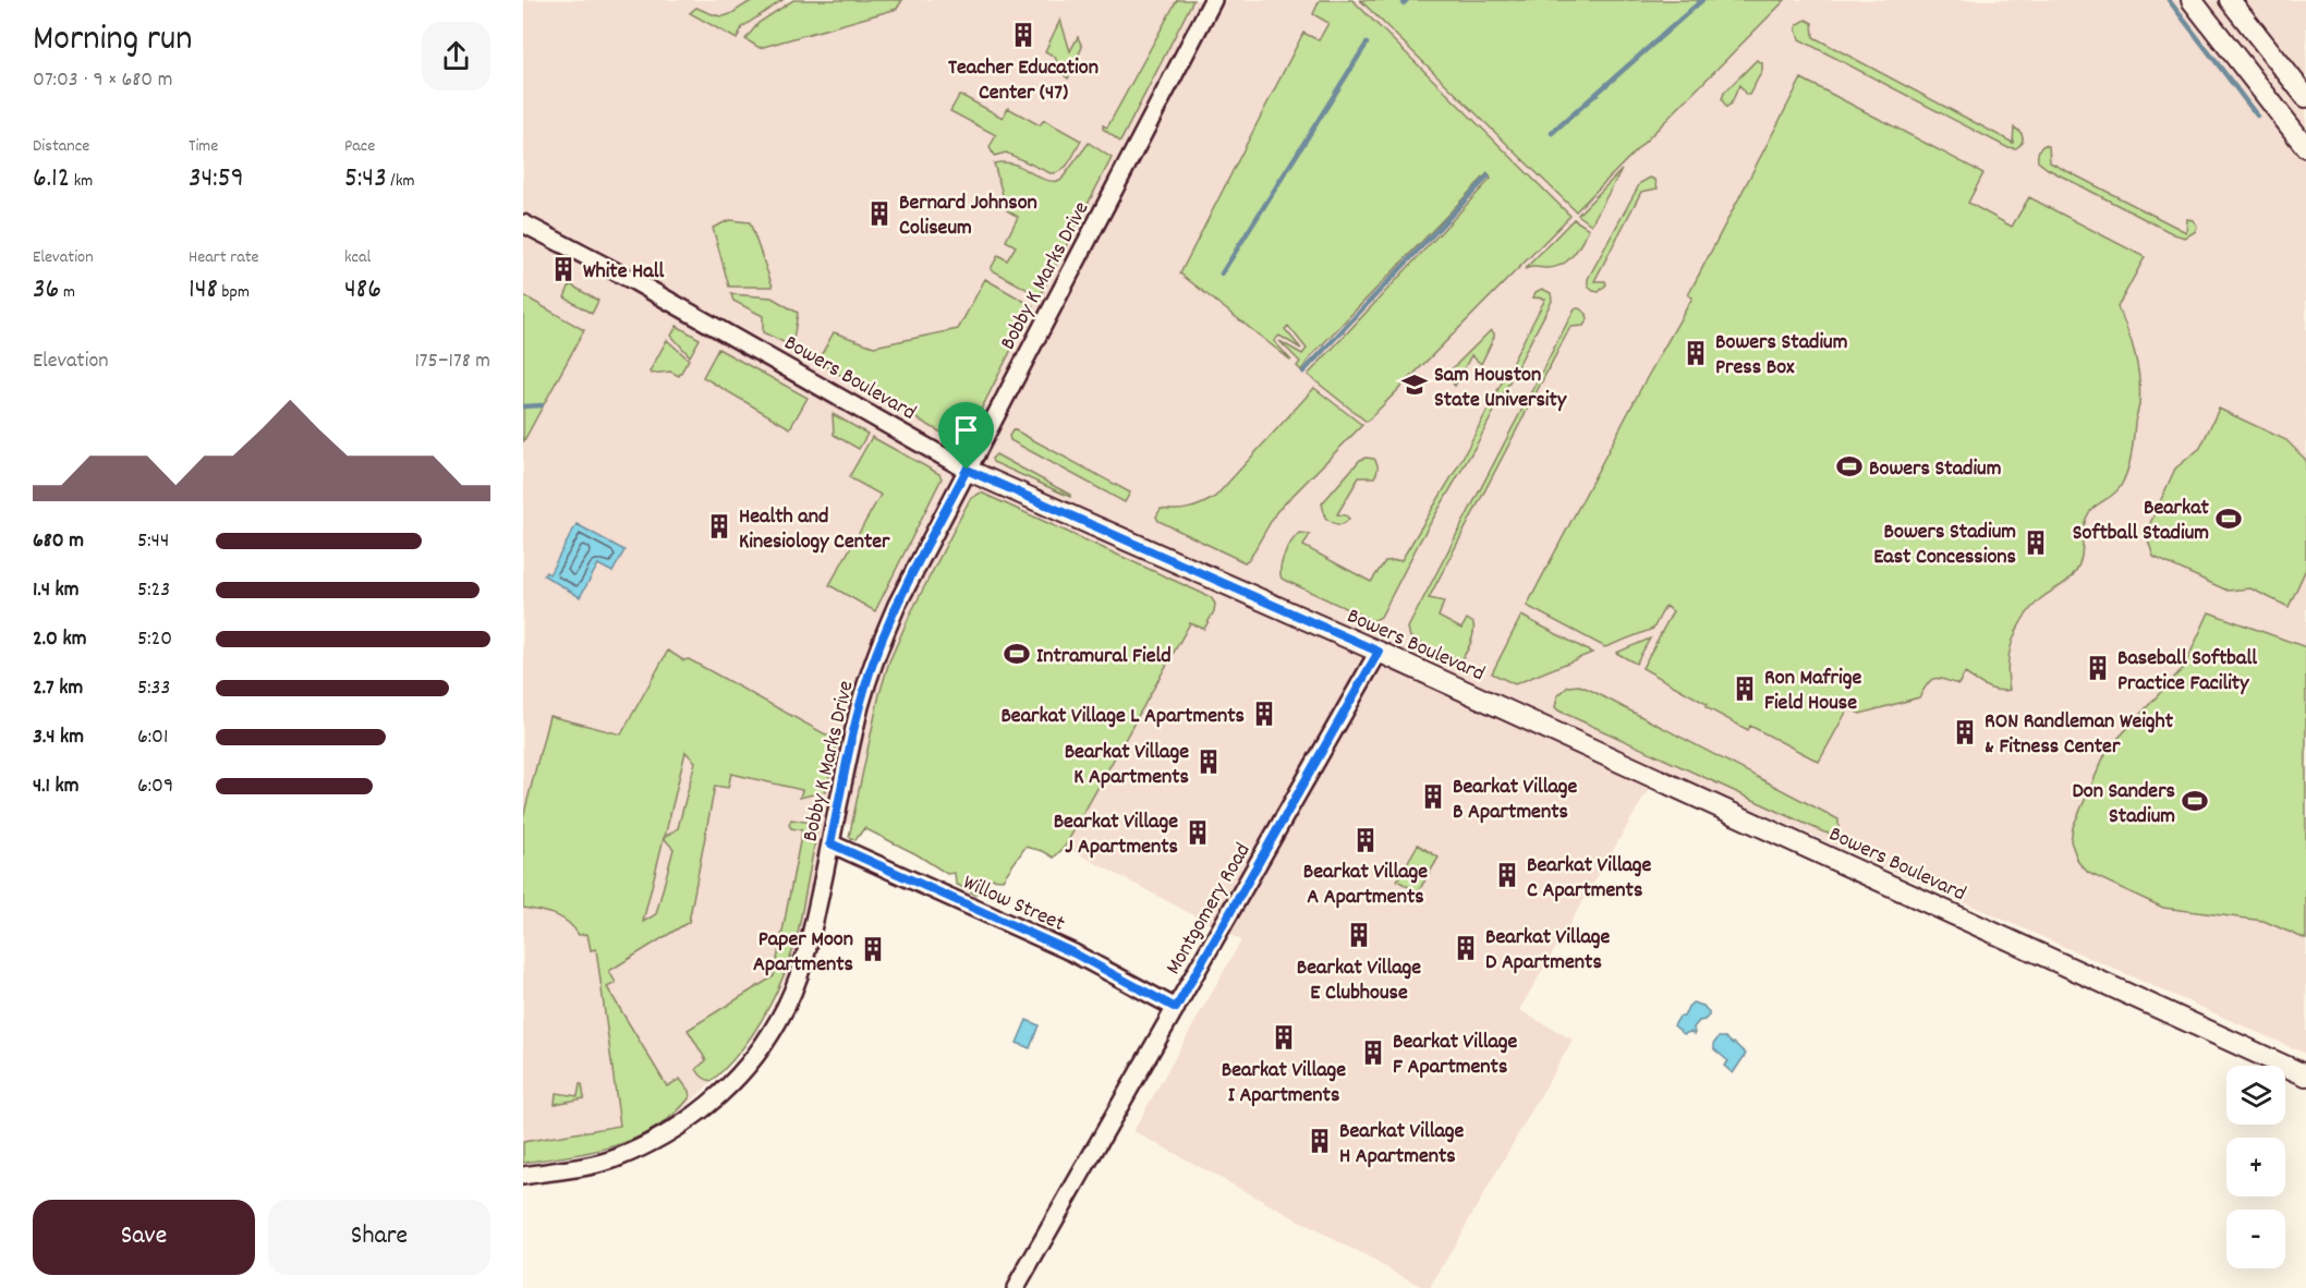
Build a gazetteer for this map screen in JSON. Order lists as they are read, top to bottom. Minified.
{"streets":{"street":["Bobby K Marks Drive","Bowers Boulevard","Willow Street","Montgomery Road"]},"crossings":[["Bobby K Marks Drive","Bowers Boulevard"],["Bobby K Marks Drive","Willow Street"],["Bowers Boulevard","Montgomery Road"],["Willow Street","Montgomery Road"]],"places":{"building":["Teacher Education Center (47)","Bernard Johnson Coliseum","White Hall","Bowers Stadium Press Box","Health and Kinesiology Center","Bowers Stadium East Concessions","Baseball Softball Practice Facility","Ron Mafrige Field House","Bearkat Village L Apartments","RON Randleman Weight & Fitness Center","Bearkat Village K Apartments","Bearkat Village B Apartments","Bearkat Village J Apartments","Bearkat Village A Apartments","Bearkat Village C Apartments","Bearkat Village E Clubhouse","Bearkat Village D Apartments","Paper Moon Apartments","Bearkat Village I Apartments","Bearkat Village F Apartments","Bearkat Village H Apartments"],"school or university":["Sam Houston State University"],"sports":["Bowers Stadium","Bearkat Softball Stadium","Intramural Field","Don Sanders Stadium"]},"page":{"heading":["Morning run","07:03 · 9 × 680 m"],"stats":[["Distance","6.12 km"],["Time","34:59"],["Pace","5:43 /km"],["Elevation","36 m"],["Heart rate","148 bpm"],["kcal","486"]],"chart":["Elevation","175–178 m"],"list":[{"name":"680 m","note":"5:44"},{"name":"1.4 km","note":"5:23"},{"name":"2.0 km","note":"5:20"},{"name":"2.7 km","note":"5:33"},{"name":"3.4 km","note":"6:01"},{"name":"4.1 km","note":"6:09"}],"map_buttons":["+","−"],"buttons":["Save","Share"]}}
